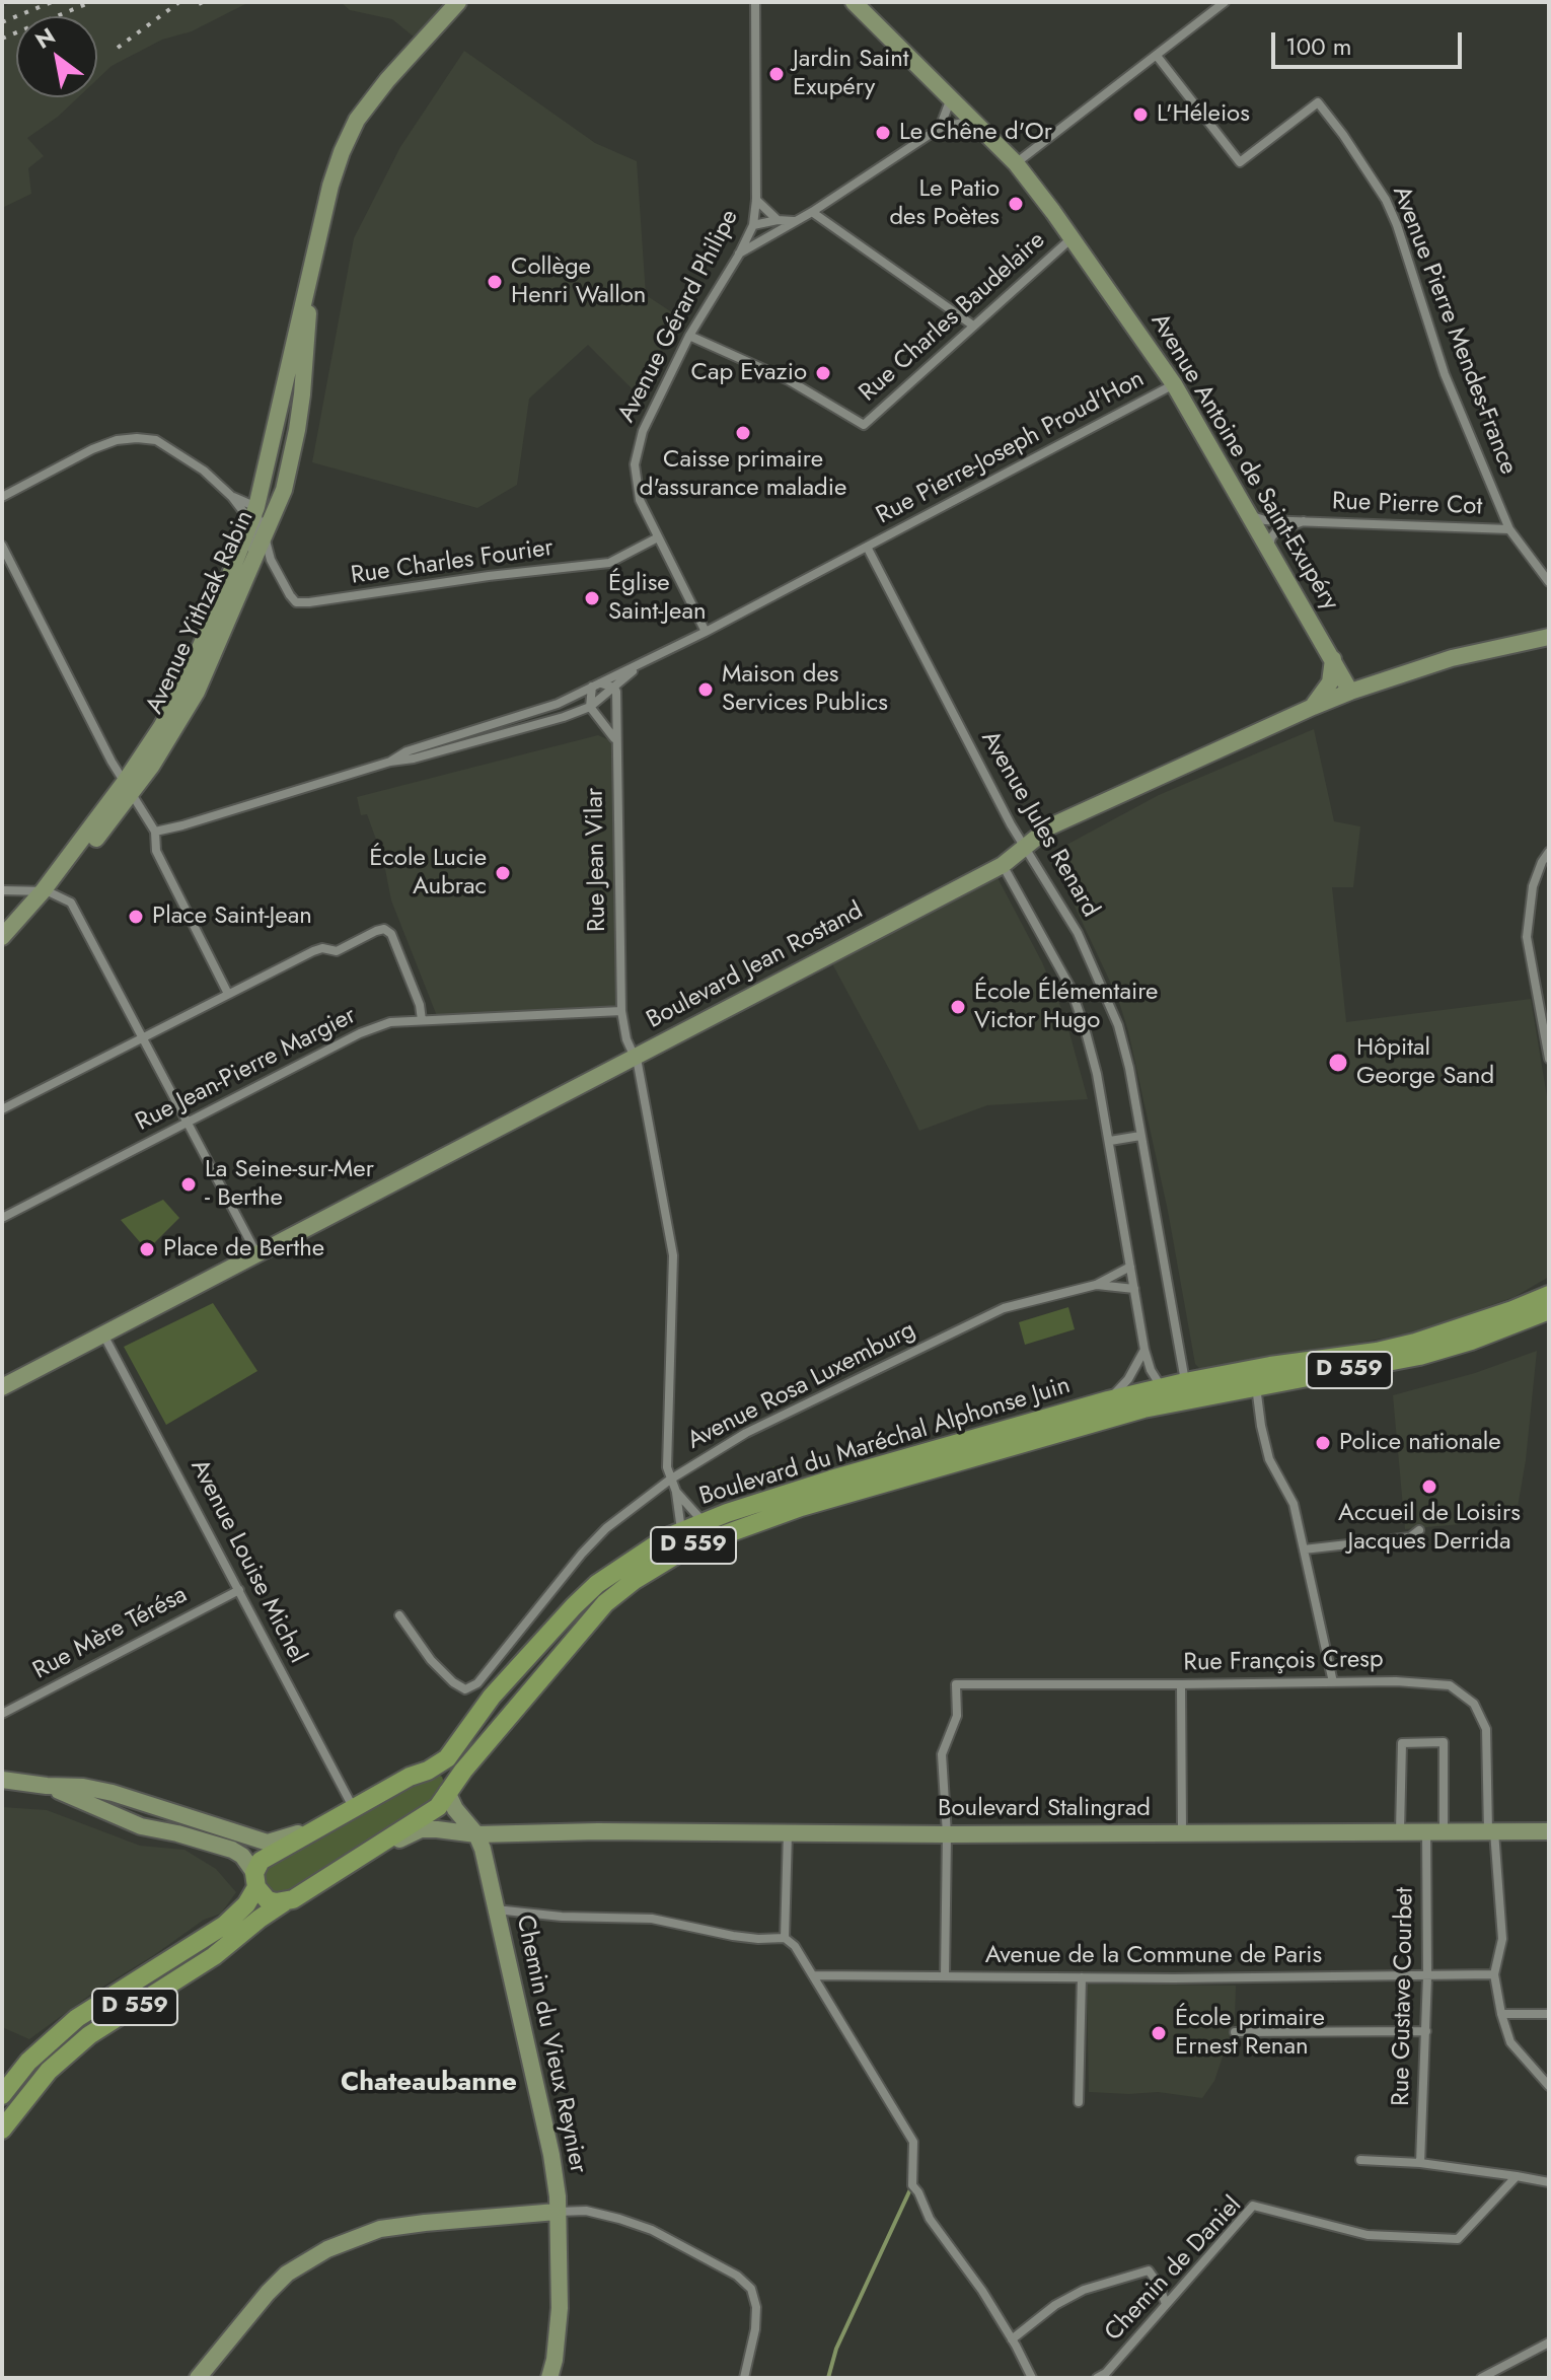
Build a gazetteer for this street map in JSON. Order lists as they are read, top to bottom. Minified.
{"streets":{"main road":["D 559","Boulevard du Maréchal Alphonse Juin"],"street":["Avenue Gérard Philipe","Rue Charles Baudelaire","Avenue Pierre Mendes-France","Rue Pierre-Joseph Proud'Hon","Avenue Antoine de Saint-Exupéry","Rue Pierre Cot","Rue Charles Fourier","Avenue Yithzak Rabin","Avenue Jules Renard","Rue Jean Vilar","Boulevard Jean Rostand","Rue Jean-Pierre Margier","Avenue Rosa Luxemburg","Avenue Louise Michel","Rue Mère Térésa","Rue François Cresp","Boulevard Stalingrad","Avenue de la Commune de Paris","Rue Gustave Courbet","Chemin du Vieux Reynier","Chemin de Daniel"]},"crossings":[["Avenue Gérard Philipe","Rue Charles Baudelaire"],["Avenue Gérard Philipe","Rue Pierre-Joseph Proud'Hon"],["Avenue Gérard Philipe","Rue Charles Fourier"],["Rue Charles Baudelaire","Avenue Antoine de Saint-Exupéry"],["Avenue Pierre Mendes-France","Rue Pierre Cot"],["Rue Pierre-Joseph Proud'Hon","Avenue Antoine de Saint-Exupéry"],["Rue Pierre-Joseph Proud'Hon","Avenue Jules Renard"],["Avenue Antoine de Saint-Exupéry","Rue Pierre Cot"],["Avenue Antoine de Saint-Exupéry","Boulevard Jean Rostand"],["Rue Charles Fourier","Avenue Yithzak Rabin"],["Avenue Jules Renard","Boulevard Jean Rostand"],["Avenue Jules Renard","Avenue Rosa Luxemburg"],["Avenue Jules Renard","Boulevard du Maréchal Alphonse Juin"],["Rue Jean Vilar","Boulevard Jean Rostand"],["Rue Jean Vilar","Rue Jean-Pierre Margier"],["Rue Jean Vilar","Avenue Rosa Luxemburg"],["Boulevard Jean Rostand","Avenue Louise Michel"],["D 559","Boulevard du Maréchal Alphonse Juin"],["Boulevard du Maréchal Alphonse Juin","Avenue Louise Michel"],["Boulevard du Maréchal Alphonse Juin","Boulevard Stalingrad"],["Avenue Louise Michel","Rue Mère Térésa"],["Rue François Cresp","Boulevard Stalingrad"],["Rue François Cresp","Avenue de la Commune de Paris"],["Boulevard Stalingrad","Rue Gustave Courbet"],["Boulevard Stalingrad","Chemin du Vieux Reynier"],["Avenue de la Commune de Paris","Rue Gustave Courbet"]],"districts":["Chateaubanne"],"places":["Jardin Saint Exupéry","L'Héleios","Le Chêne d'Or","Le Patio des Poètes","Collège Henri Wallon","Cap Evazio","Caisse primaire d'assurance maladie","Église Saint-Jean","Maison des Services Publics","École Lucie Aubrac","Place Saint-Jean","École Élémentaire Victor Hugo","Hôpital George Sand","La Seine-sur-Mer - Berthe","Place de Berthe","Police nationale","Accueil de Loisirs Jacques Derrida","École primaire Ernest Renan"],"scale_bar":"100 m","north":"top left"}
